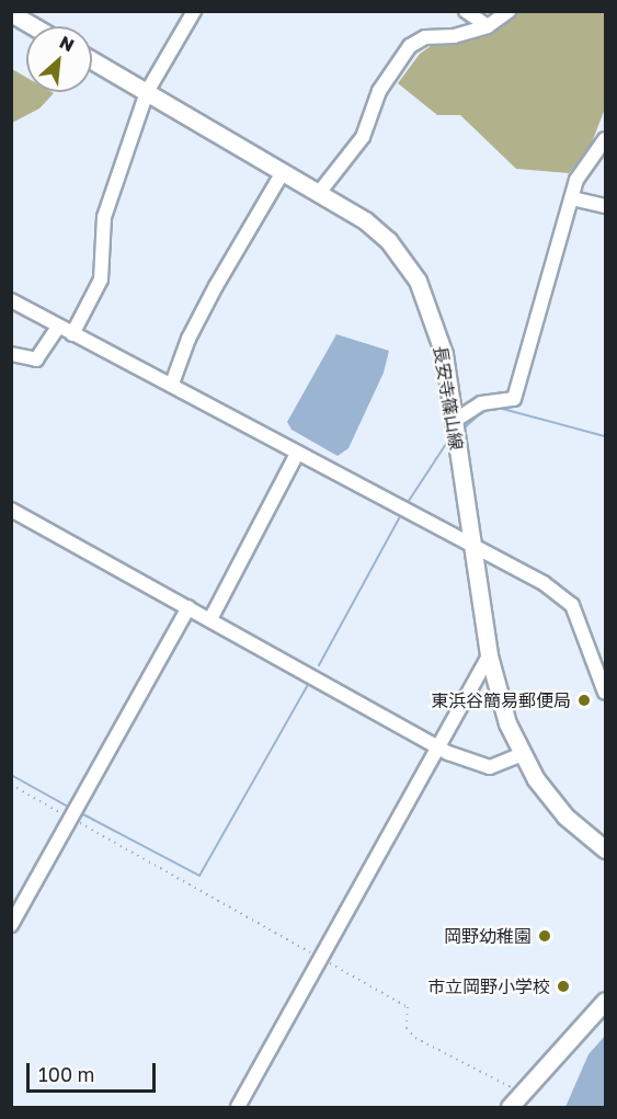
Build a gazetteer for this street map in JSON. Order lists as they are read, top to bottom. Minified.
{"streets":{"main road":["長安寺篠山線"]},"places":["東浜谷簡易郵便局","岡野幼稚園","市立岡野小学校"],"scale_bar":"100 m","north":"top right"}
